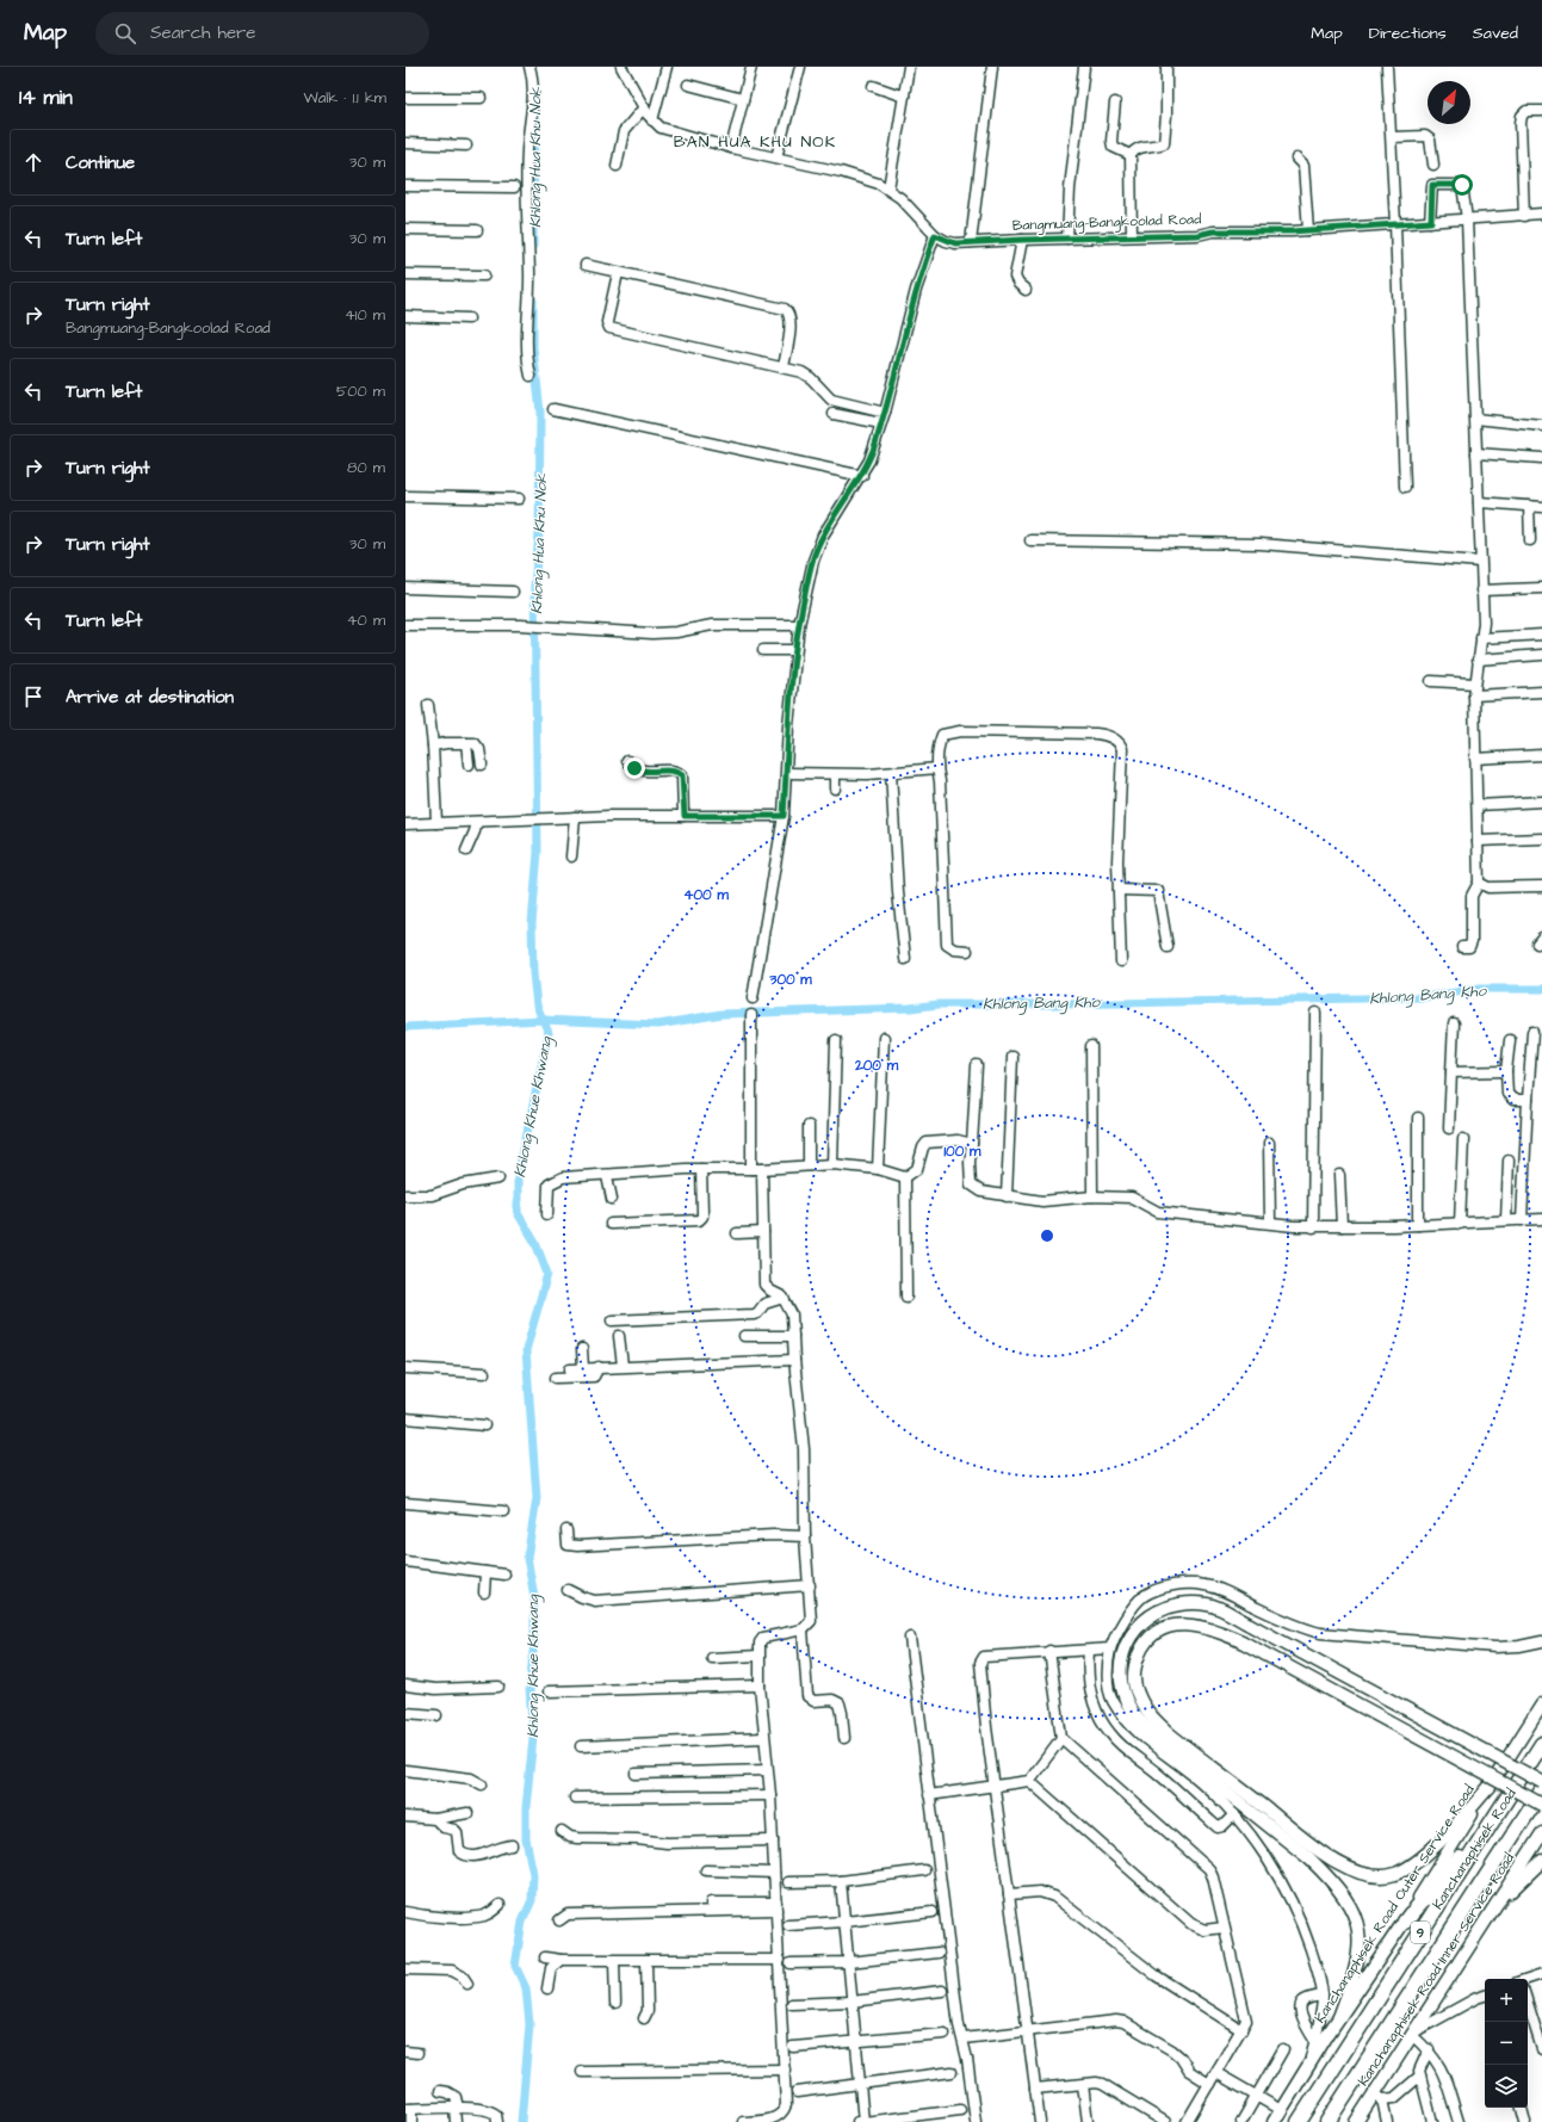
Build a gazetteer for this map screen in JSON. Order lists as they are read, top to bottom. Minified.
{"streets":{"highway":["Kanchanaphisek Road","9"],"main road":["Kanchanaphisek Road Outer Service Road","Kanchanaphisek Road Inner Service Road"],"street":["Bangmuang-Bangkoolad Road"]},"districts":["BAN HUA KHU NOK"],"water":["Khlong Hua Khu Nok","Khlong Bang Kho","Khlong Khue Khwang"],"north":"top right","page":{"header":"Map","search":"Search here","nav":["Map","Directions","Saved"],"heading":["14 min","Walk · 1.1 km"],"list":[["Continue","30 m"],["Turn left","30 m"],["Turn right","Bangmuang-Bangkoolad Road","410 m"],["Turn left","500 m"],["Turn right","80 m"],["Turn right","30 m"],["Turn left","40 m"],"Arrive at destination"],"map_buttons":["+","−"]},"rings":["400 m","300 m","200 m","100 m"]}
